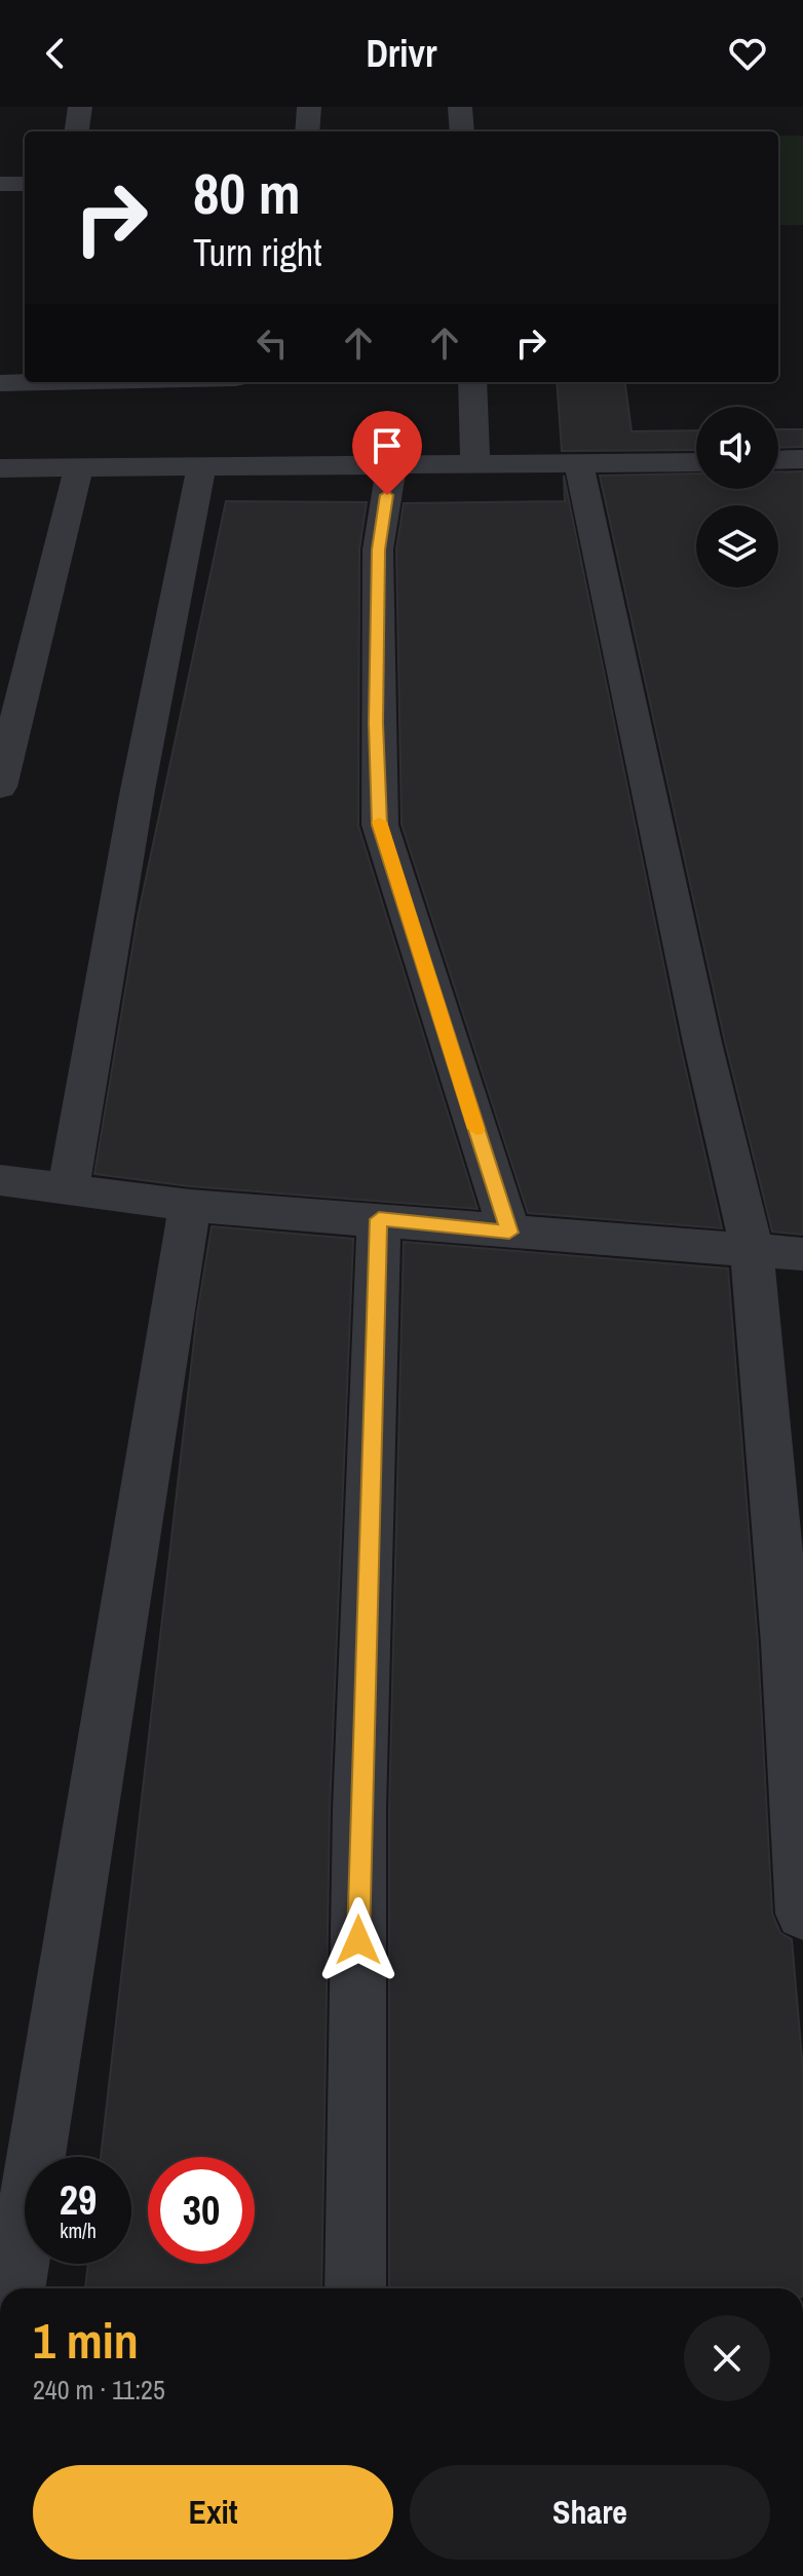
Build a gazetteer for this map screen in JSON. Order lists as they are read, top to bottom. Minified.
{"page":{"header":"Drivr","turn":["80 m","Turn right"],"speed":"29 km/h","limit":"30","heading":["1 min","240 m · 11:25"],"buttons":["Exit","Share"]}}
